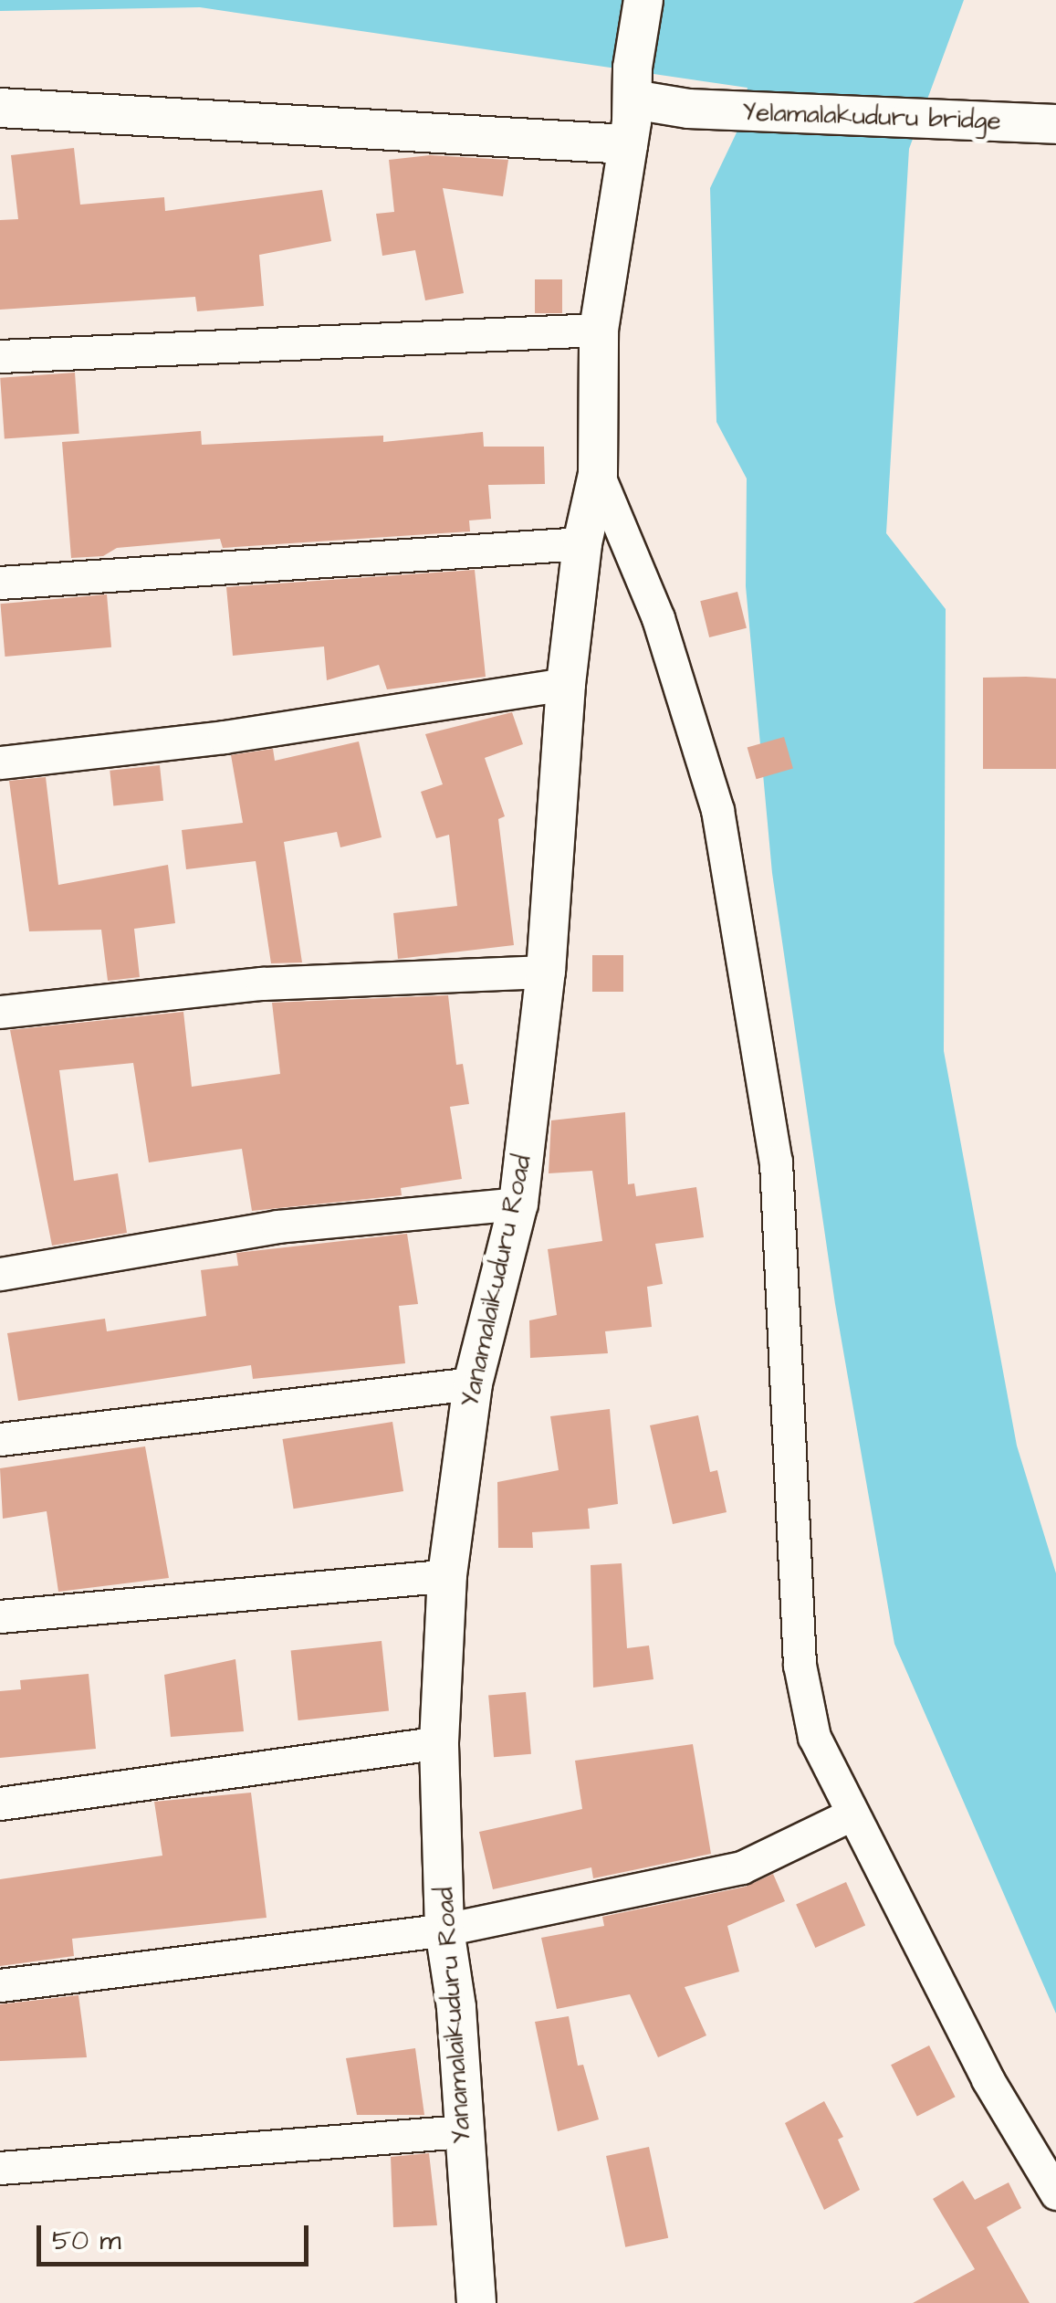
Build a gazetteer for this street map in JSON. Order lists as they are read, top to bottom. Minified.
{"streets":{"street":["Yelamalakuduru bridge","Yanamalaikuduru Road"]},"crossings":[["Yelamalakuduru bridge","Yanamalaikuduru Road"]],"scale_bar":"50 m"}
